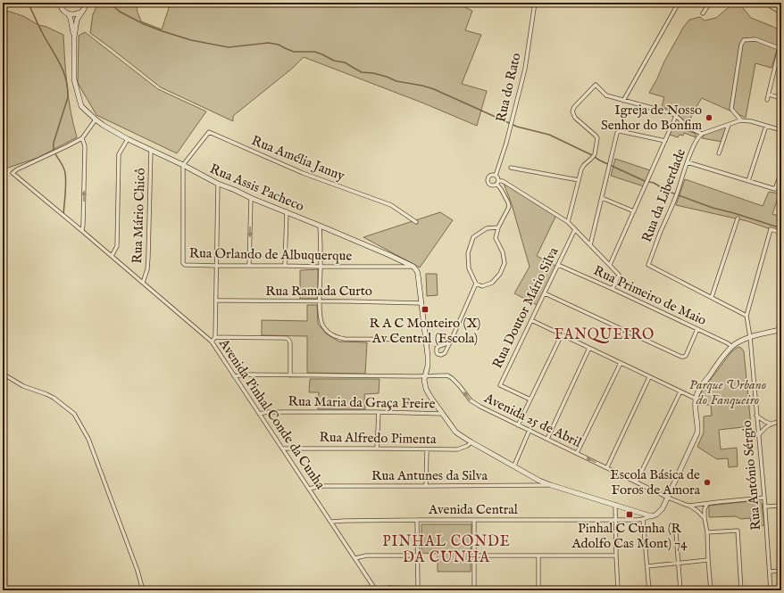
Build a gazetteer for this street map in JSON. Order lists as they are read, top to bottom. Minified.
{"streets":{"street":["Rua do Rato","Rua Amélia Janny","Rua Assis Pacheco","Rua da Liberdade","Rua Mário Chicô","Rua Orlando de Albuquerque","Rua Ramada Curto","Rua Primeiro de Maio","Rua Doutor Mário Silva","Rua Maria da Graça Freire","Avenida Pinhal Conde da Cunha","Avenida 25 de Abril","Rua Alfredo Pimenta","Rua Antunes da Silva","Rua António Sérgio","Avenida Central"]},"crossings":[["Rua Amélia Janny","Rua Assis Pacheco"],["Rua Amélia Janny","Rua Orlando de Albuquerque"],["Rua Assis Pacheco","Rua Mário Chicô"],["Rua Assis Pacheco","Rua Orlando de Albuquerque"],["Rua Mário Chicô","Avenida Pinhal Conde da Cunha"],["Rua Primeiro de Maio","Rua Doutor Mário Silva"],["Rua Maria da Graça Freire","Avenida Pinhal Conde da Cunha"],["Avenida Pinhal Conde da Cunha","Avenida 25 de Abril"],["Avenida Pinhal Conde da Cunha","Rua Alfredo Pimenta"],["Avenida Pinhal Conde da Cunha","Rua Antunes da Silva"],["Avenida Pinhal Conde da Cunha","Avenida Central"]],"districts":["FANQUEIRO","PINHAL CONDE DA CUNHA"],"parks":["Parque Urbano do Fanqueiro"],"places":{"other":["Igreja de Nosso Senhor do Bonfim","Escola Básica de Foros de Amora"],"transit":["R A C Monteiro (X) Av Central (Escola)","Pinhal C Cunha (R Adolfo Cas Mont) 74"]}}
